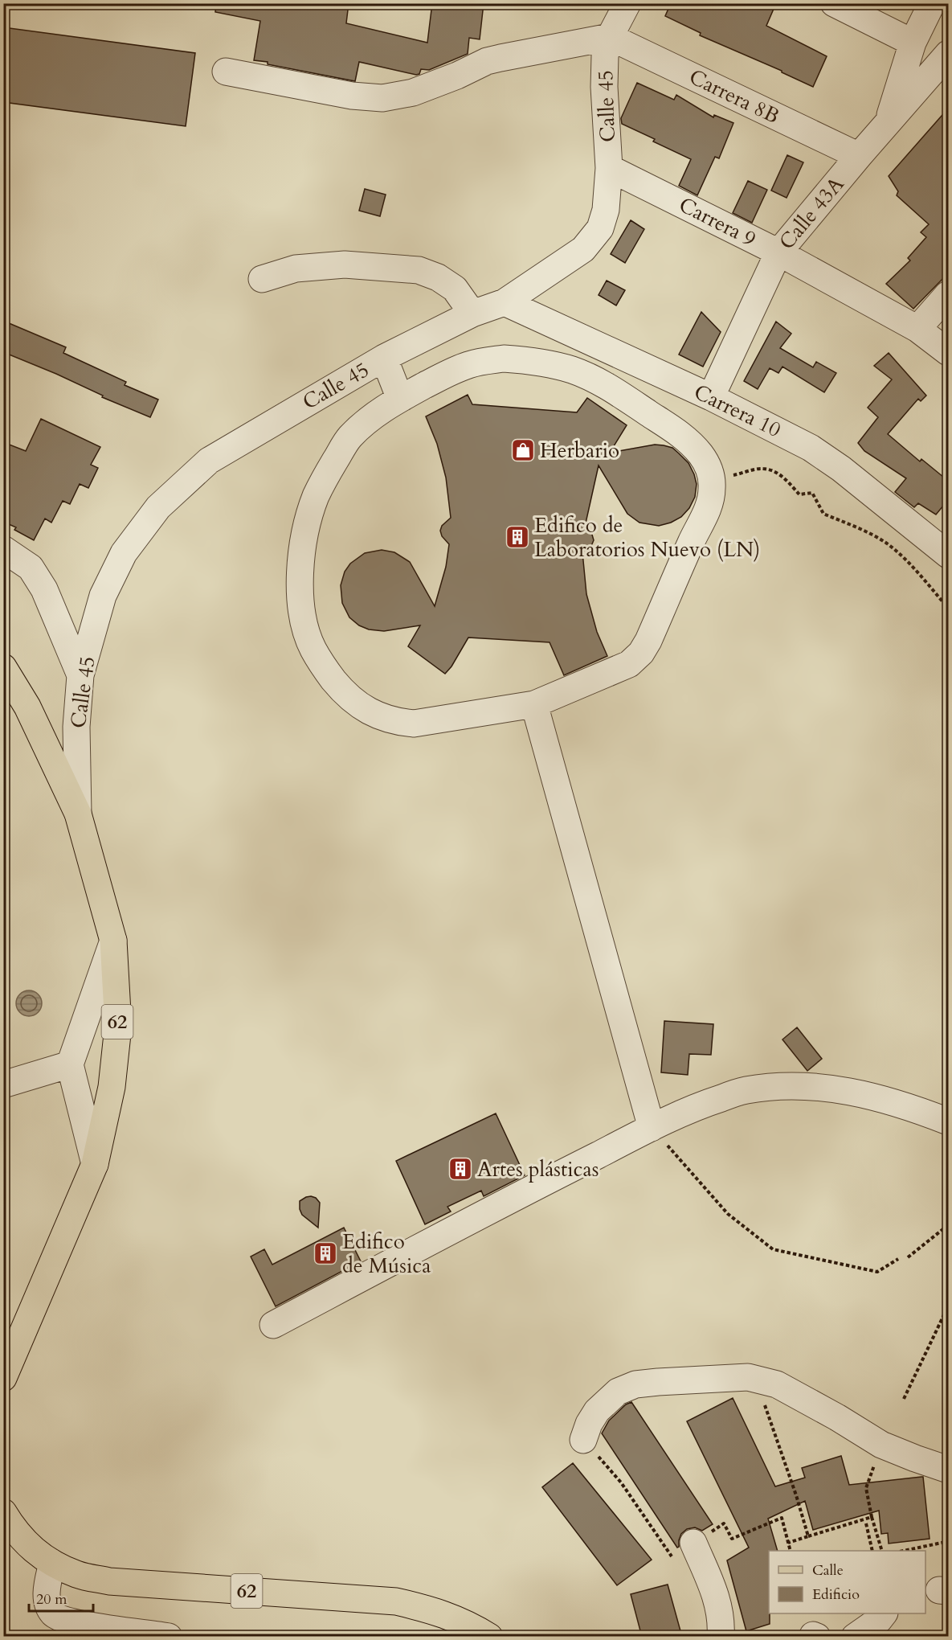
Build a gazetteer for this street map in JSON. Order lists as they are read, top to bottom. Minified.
{"streets":{"main road":["62"],"street":["Carrera 8B","Calle 45","Calle 43A","Carrera 9","Carrera 10"]},"crossings":[["Carrera 8B","Calle 45"],["Carrera 8B","Calle 43A"],["Calle 45","Carrera 9"],["Calle 45","Carrera 10"],["Calle 45","62"],["Calle 43A","Carrera 9"],["Calle 43A","Carrera 10"]],"places":{"shop":["Herbario"],"building":["Edifico de Laboratorios Nuevo (LN)","Artes plásticas","Edifico de Música"]},"legend":["Calle","Edificio"],"scale_bar":"20 m"}
